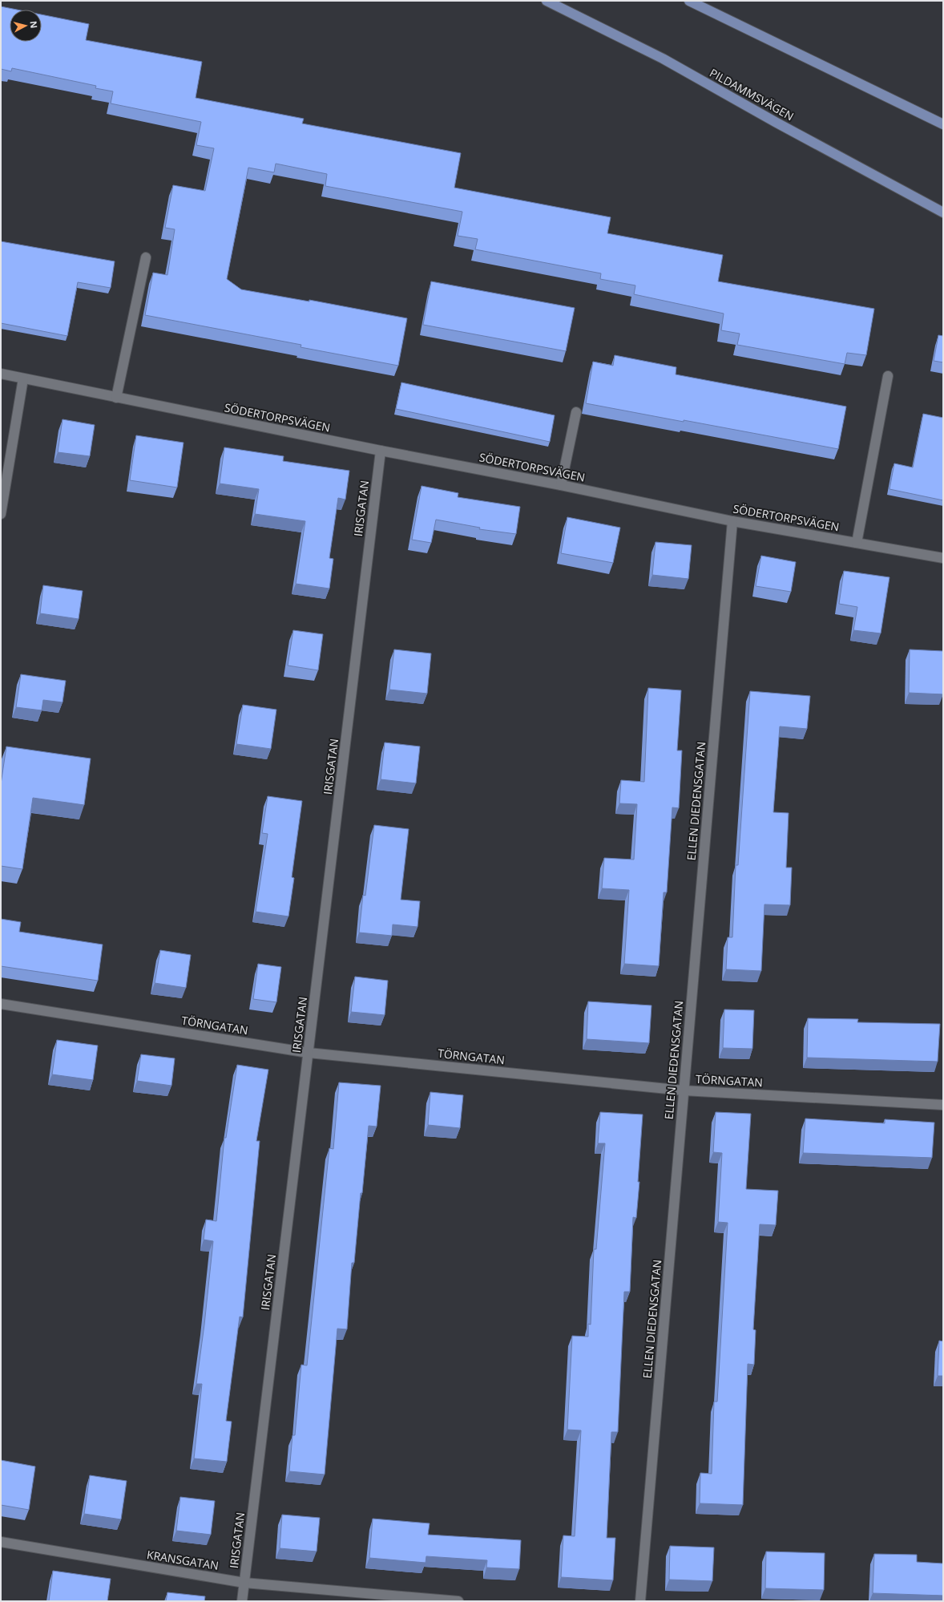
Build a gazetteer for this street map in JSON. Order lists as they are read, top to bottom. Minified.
{"streets":{"main road":["PILDAMMSVÄGEN"],"street":["SÖDERTORPSVÄGEN","IRISGATAN","ELLEN DIEDENSGATAN","TÖRNGATAN","KRANSGATAN"]},"crossings":[["SÖDERTORPSVÄGEN","IRISGATAN"],["SÖDERTORPSVÄGEN","ELLEN DIEDENSGATAN"],["IRISGATAN","TÖRNGATAN"],["IRISGATAN","KRANSGATAN"],["ELLEN DIEDENSGATAN","TÖRNGATAN"]],"north":"right"}
